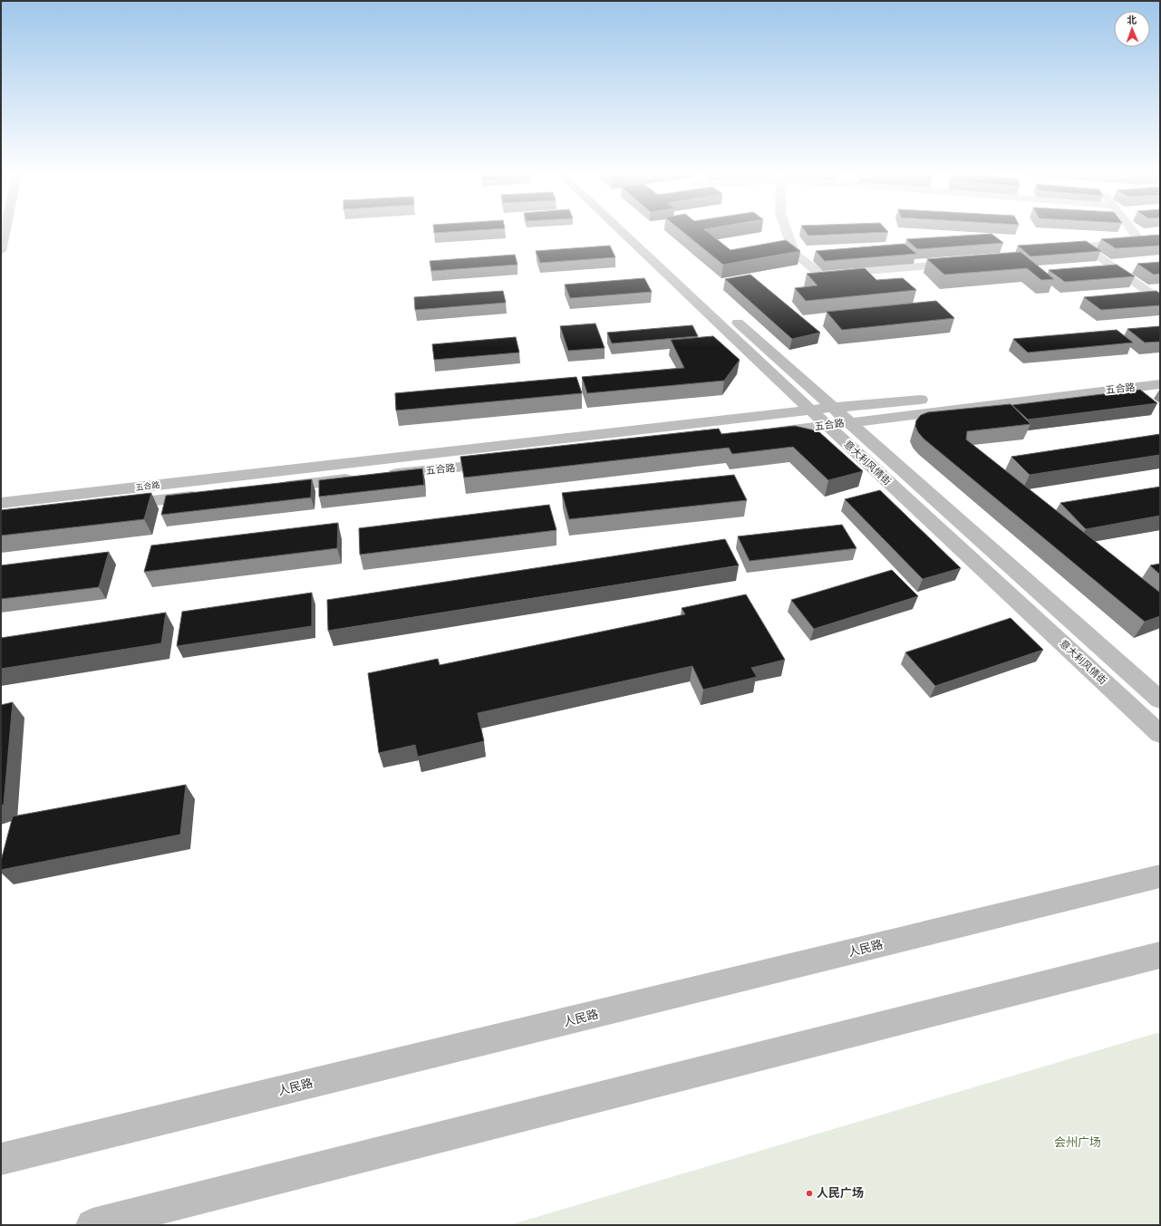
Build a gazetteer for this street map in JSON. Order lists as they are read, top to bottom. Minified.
{"streets":{"street":["五合路","意大利风情街","人民路"]},"crossings":[["五合路","意大利风情街"]],"parks":["会州广场"],"places":["人民广场"],"north":"top"}
